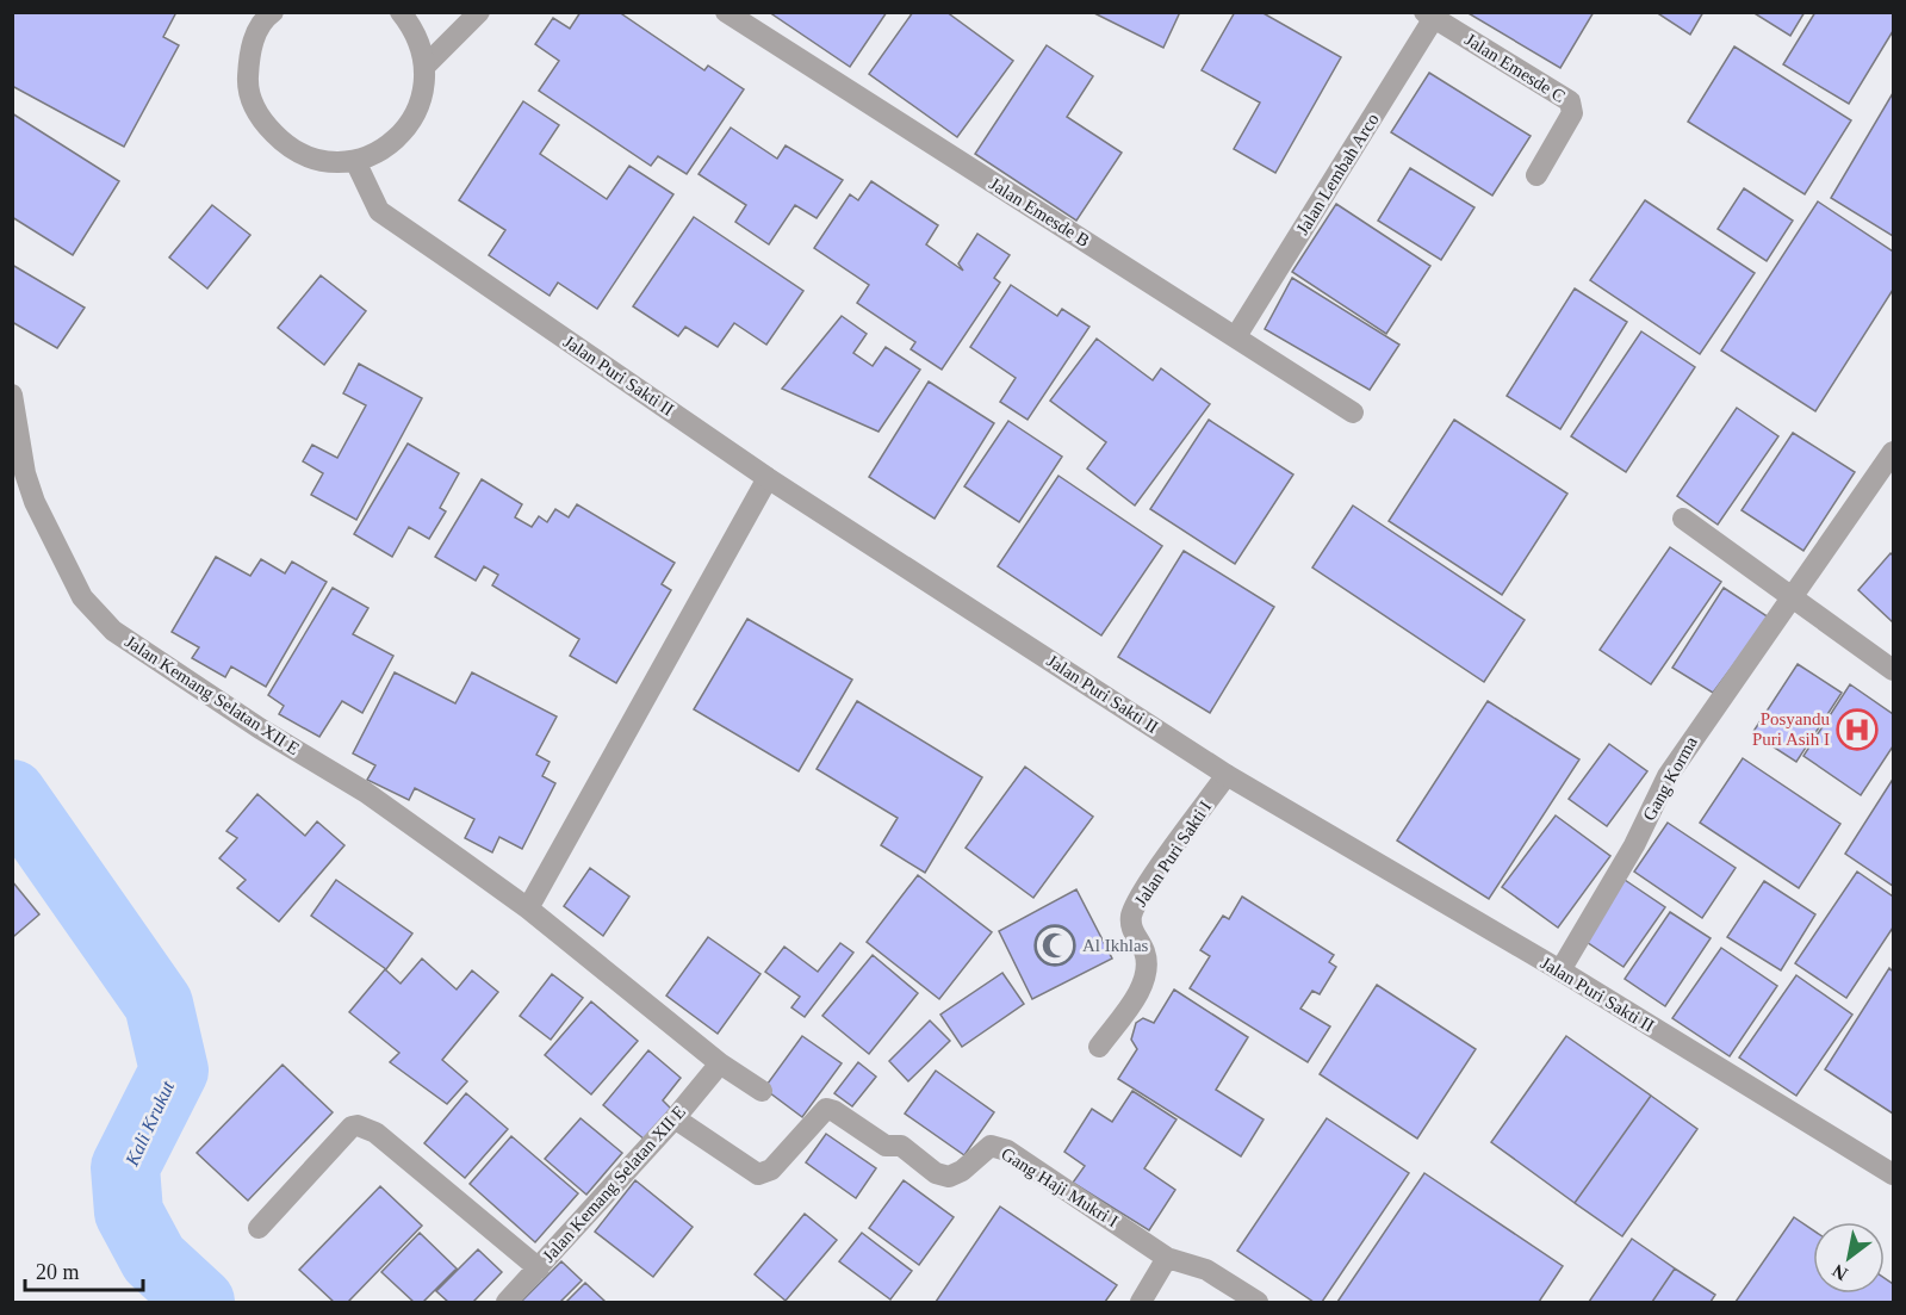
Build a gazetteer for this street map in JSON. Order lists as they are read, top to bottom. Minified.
{"streets":{"street":["Jalan Emesde C","Jalan Lembah Arco","Jalan Emesde B","Jalan Puri Sakti II","Jalan Kemang Selatan XII E","Gang Korma","Jalan Puri Sakti I","Gang Haji Mukri I"]},"crossings":[["Jalan Emesde C","Jalan Lembah Arco"],["Jalan Lembah Arco","Jalan Emesde B"],["Jalan Puri Sakti II","Gang Korma"],["Jalan Puri Sakti II","Jalan Puri Sakti I"],["Jalan Kemang Selatan XII E","Gang Haji Mukri I"]],"water":["Kali Krukut"],"places":{"hospital":["Posyandu Puri Asih I"],"mosque":["Al Ikhlas"]},"scale_bar":"20 m","north":"bottom left"}
